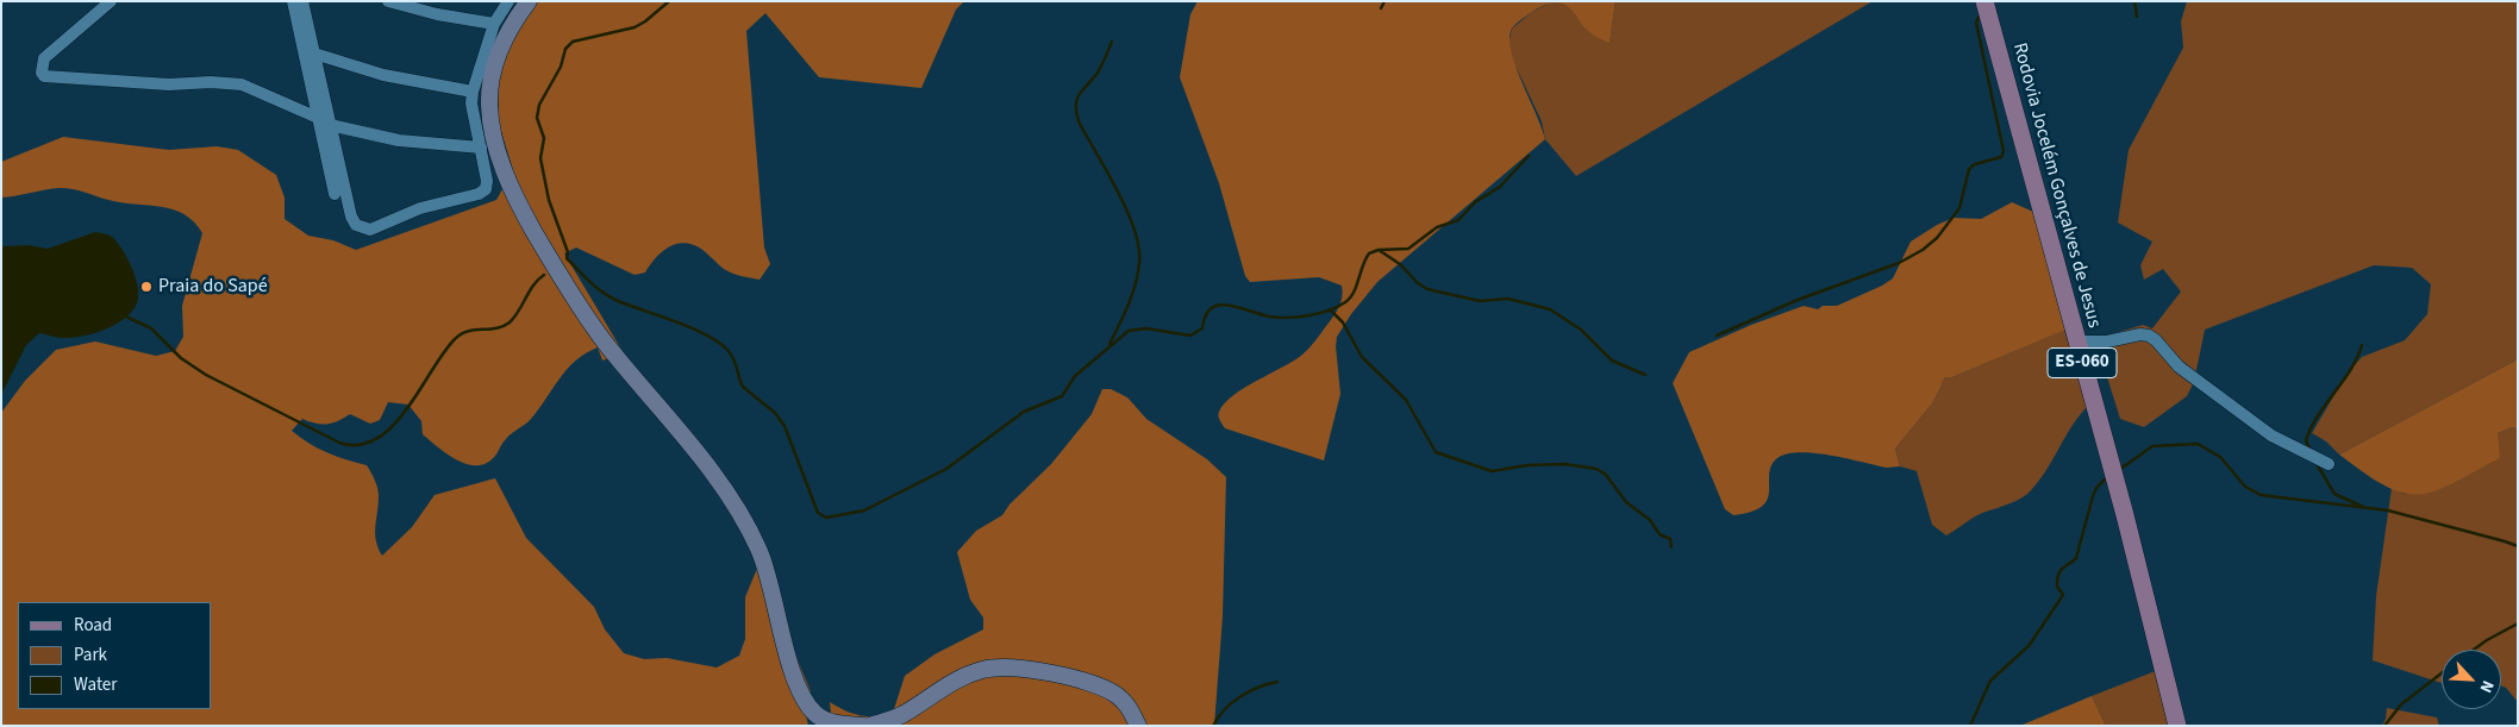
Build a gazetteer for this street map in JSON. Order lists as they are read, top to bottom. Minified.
{"streets":{"main road":["Rodovia Jocelém Gonçalves de Jesus","ES-060"]},"places":["Praia do Sapé"],"legend":["Road","Park","Water"],"north":"bottom right"}
